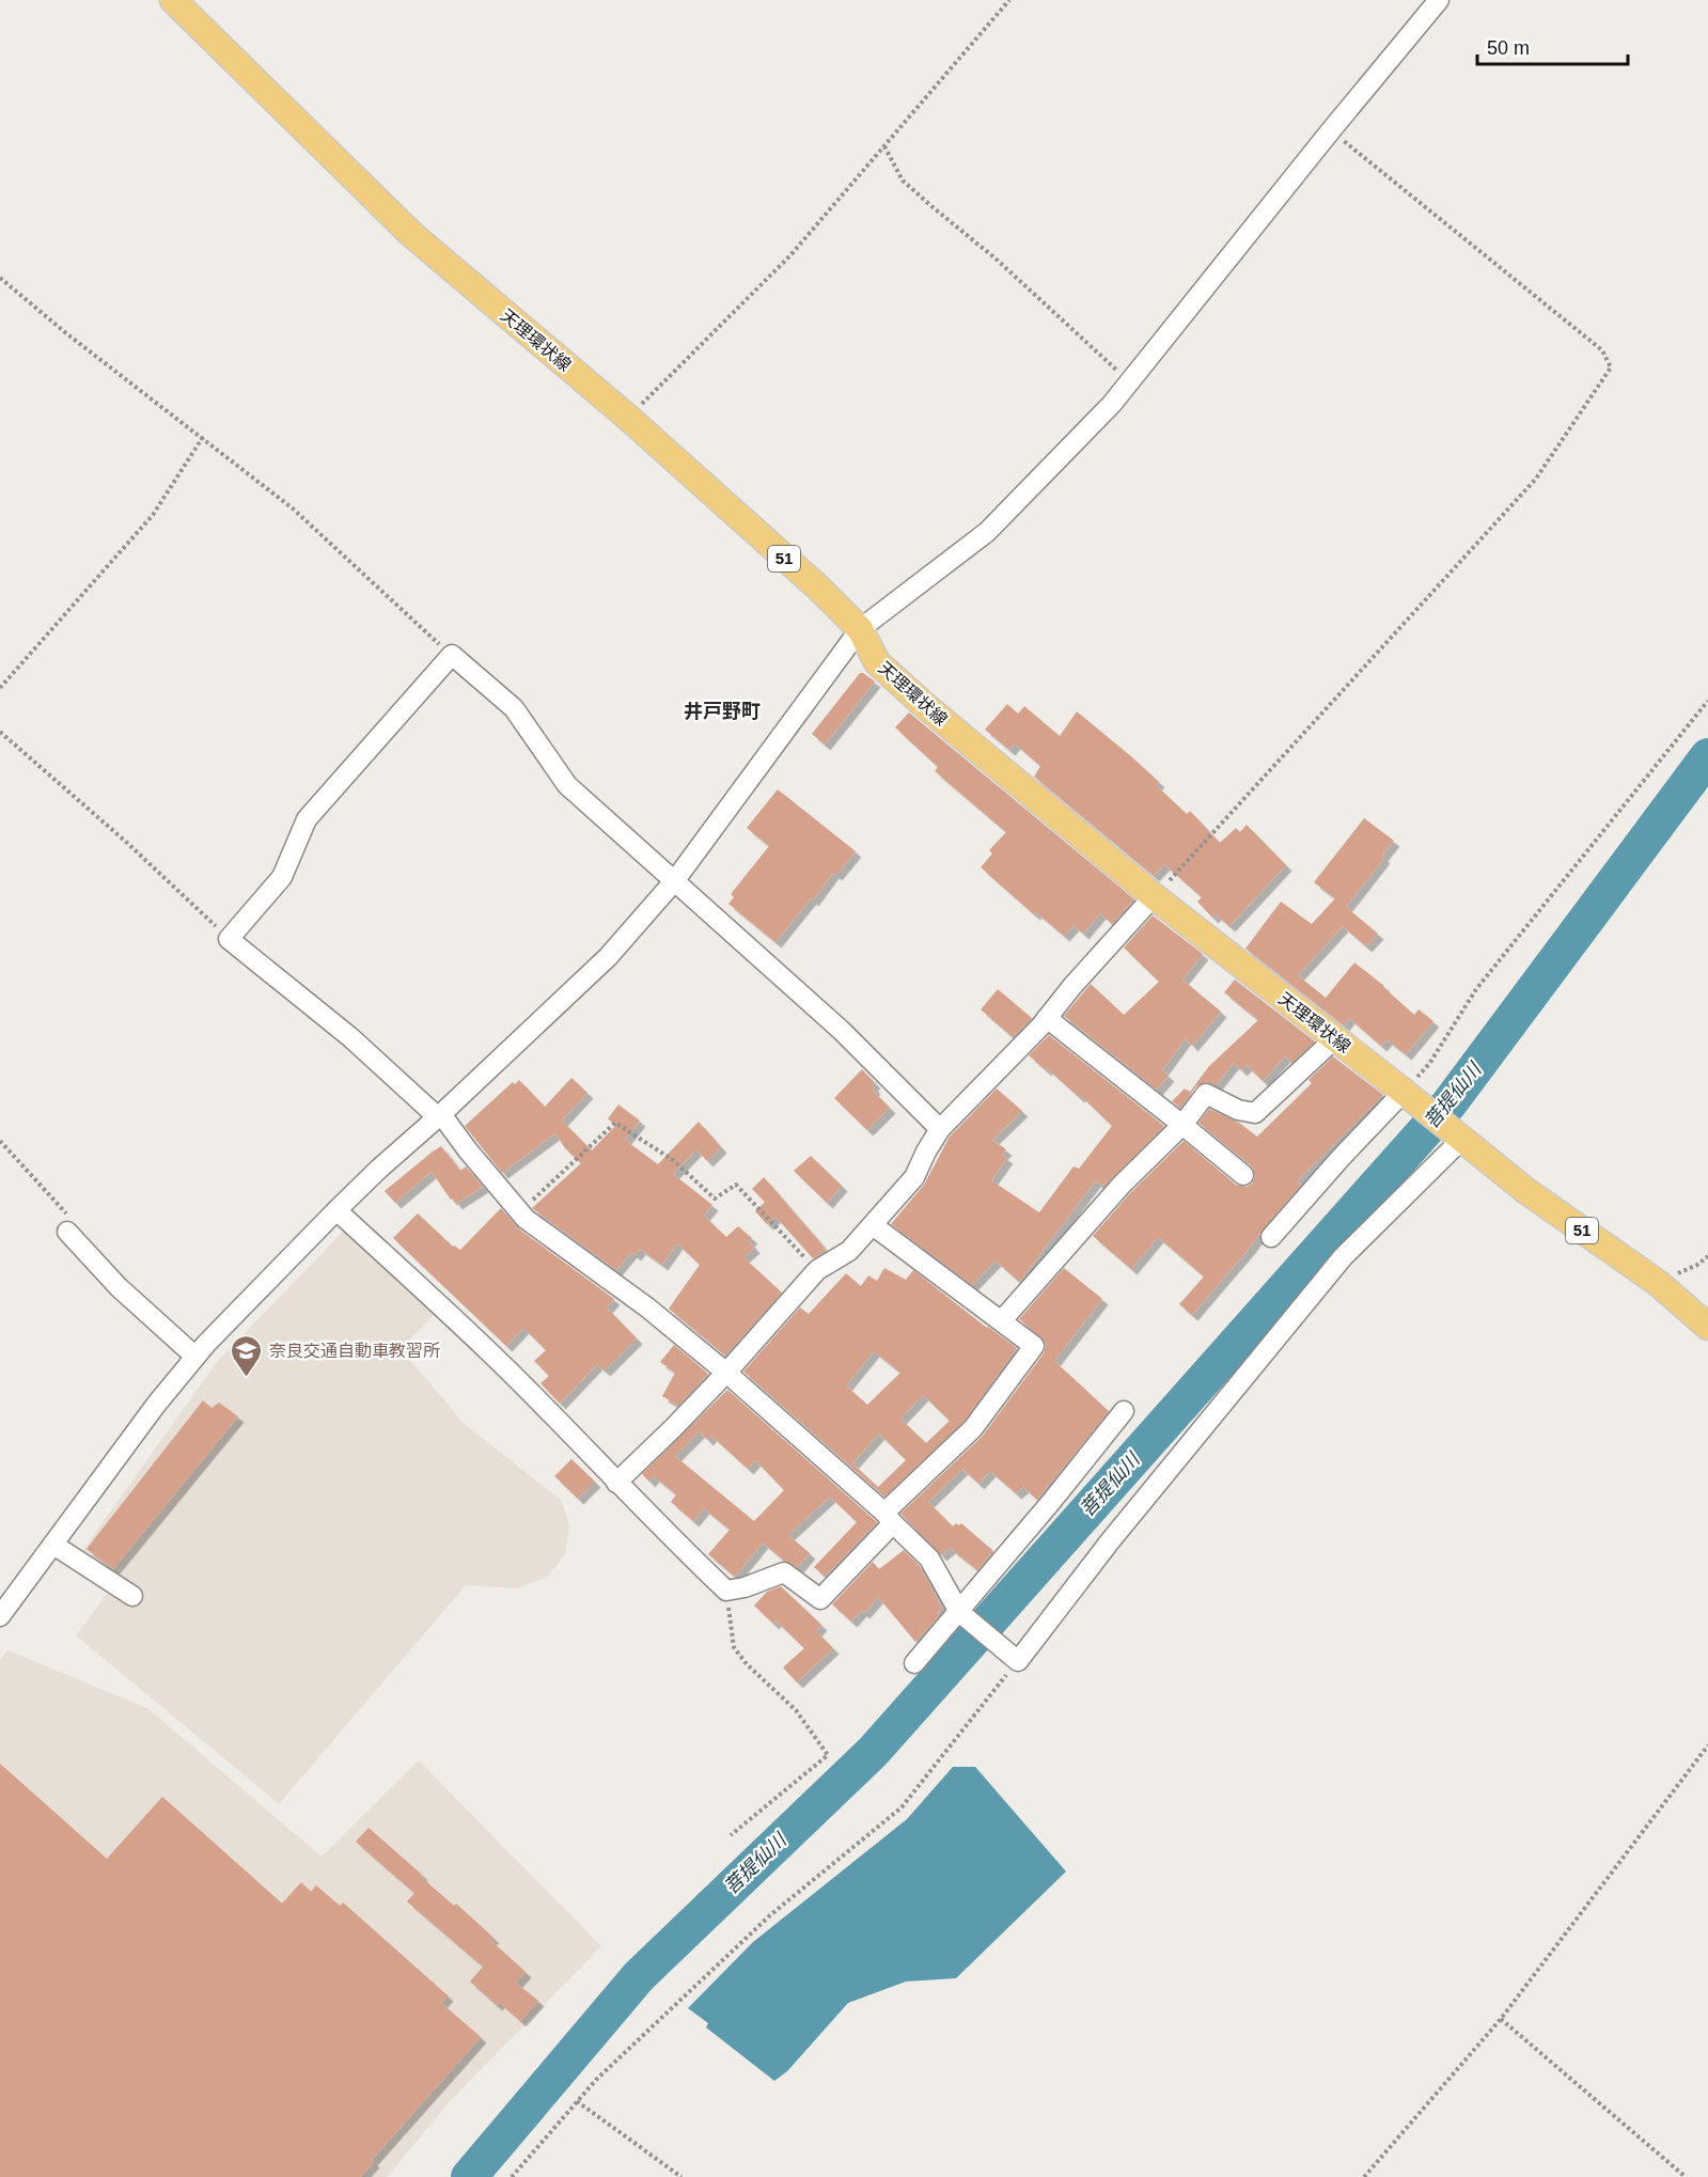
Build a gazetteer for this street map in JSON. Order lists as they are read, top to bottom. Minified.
{"streets":{"main road":["天理環状線","51"]},"districts":["井戸野町"],"water":["菩提仙川"],"places":{"school or university":["奈良交通自動車教習所"]},"scale_bar":"50 m"}
